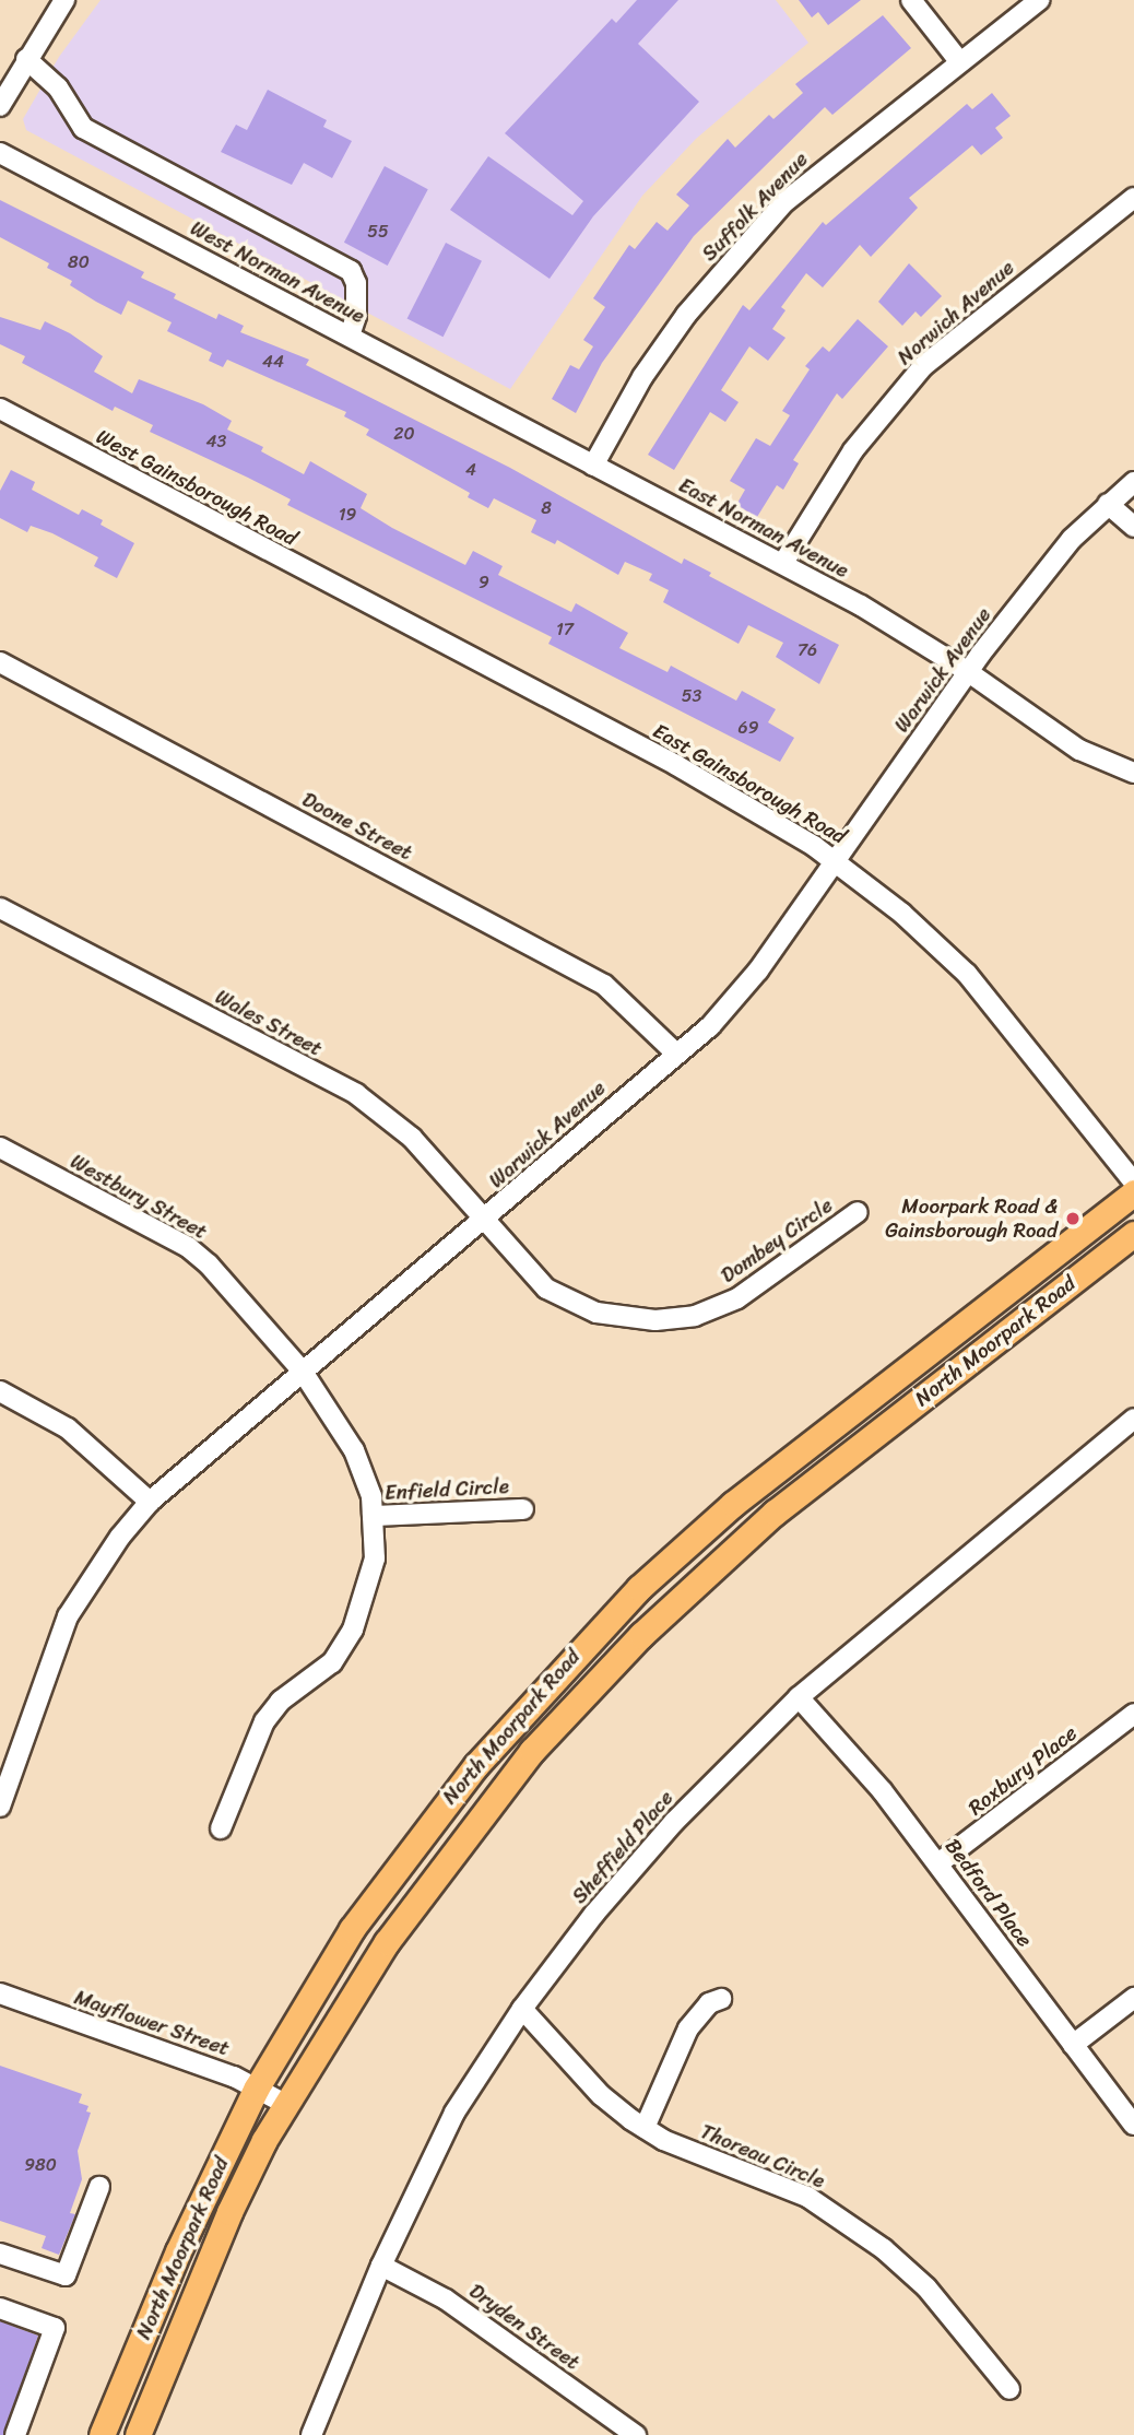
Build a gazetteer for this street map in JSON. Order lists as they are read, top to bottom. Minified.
{"streets":{"main road":["North Moorpark Road"],"street":["Suffolk Avenue","West Norman Avenue","Norwich Avenue","West Gainsborough Road","East Norman Avenue","Warwick Avenue","East Gainsborough Road","Doone Street","Wales Street","Westbury Street","Dombey Circle","Enfield Circle","Roxbury Place","Sheffield Place","Bedford Place","Mayflower Street","Thoreau Circle","Dryden Street"]},"crossings":[["Suffolk Avenue","East Norman Avenue"],["West Norman Avenue","East Norman Avenue"],["Norwich Avenue","East Norman Avenue"],["West Gainsborough Road","East Gainsborough Road"],["East Norman Avenue","Warwick Avenue"],["Warwick Avenue","East Gainsborough Road"],["Warwick Avenue","Doone Street"],["Warwick Avenue","Wales Street"],["Warwick Avenue","Westbury Street"],["Warwick Avenue","Dombey Circle"],["Wales Street","Dombey Circle"],["Westbury Street","Enfield Circle"],["North Moorpark Road","Mayflower Street"],["Roxbury Place","Bedford Place"],["Sheffield Place","Bedford Place"],["Sheffield Place","Thoreau Circle"],["Sheffield Place","Dryden Street"]],"places":["Moorpark Road & Gainsborough Road"],"house_numbers":["55","80","44","20","43","4","8","19","9","17","76","53","69","980"]}
